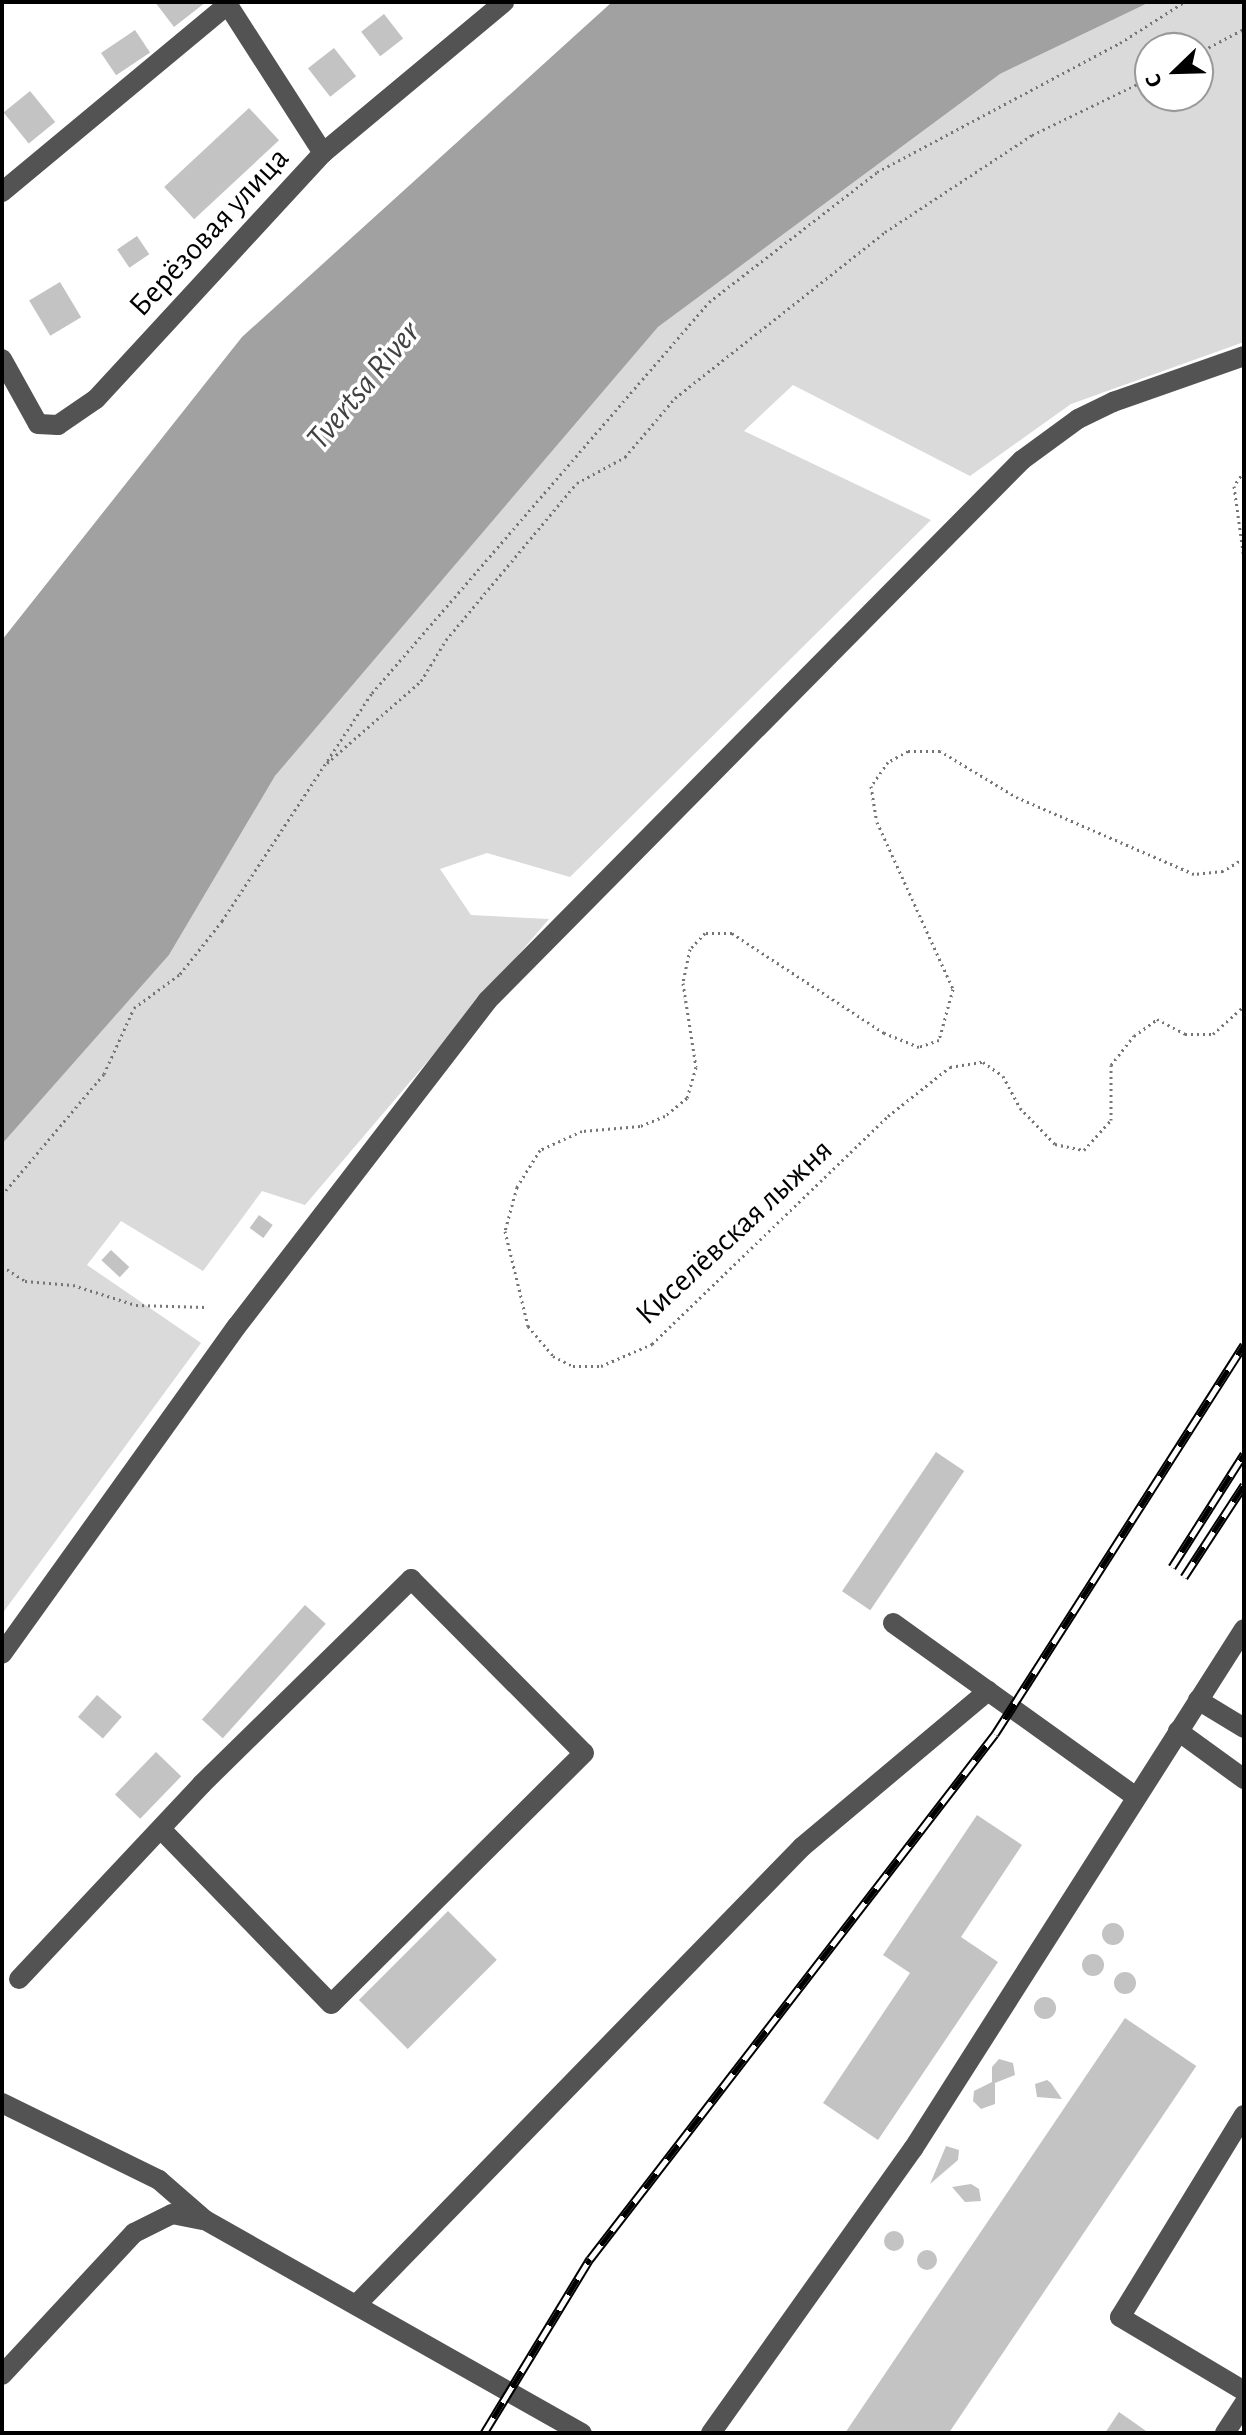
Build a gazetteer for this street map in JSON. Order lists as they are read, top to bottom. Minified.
{"streets":{"street":["Берёзовая улица"],"path":["Киселёвская лыжня"]},"water":["Tvertsa River"],"north":"bottom left"}
